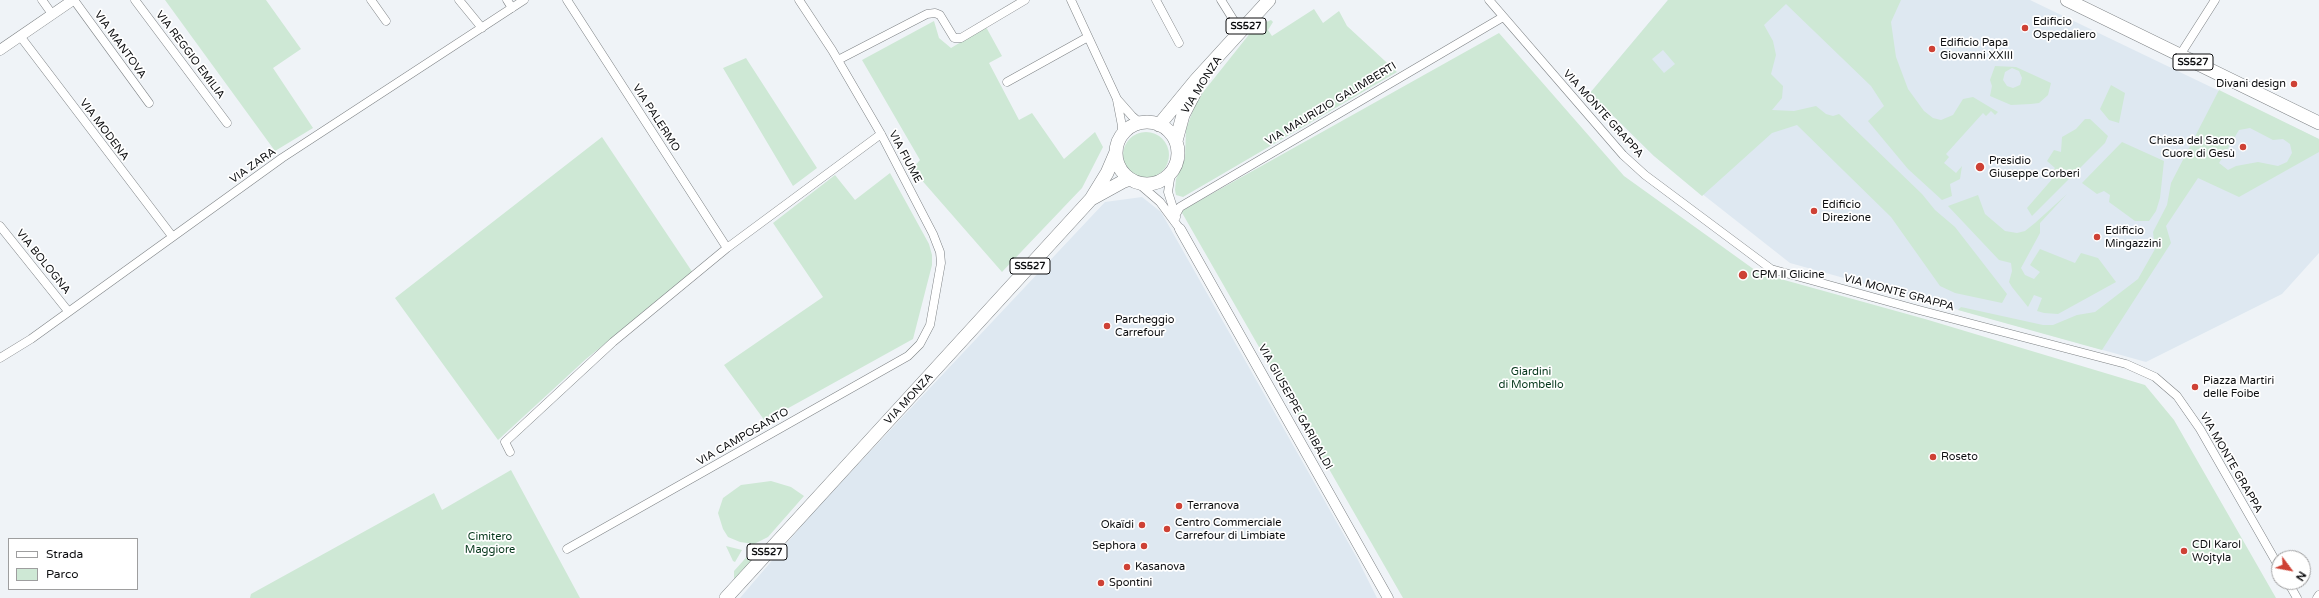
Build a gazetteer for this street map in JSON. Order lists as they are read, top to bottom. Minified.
{"streets":{"main road":["SS527","VIA MONZA"],"street":["VIA MANTOVA","VIA REGGIO EMILIA","VIA MAURIZIO GALIMBERTI","VIA MONTE GRAPPA","VIA PALERMO","VIA MODENA","VIA FIUME","VIA ZARA","VIA BOLOGNA","VIA GIUSEPPE GARIBALDI","VIA CAMPOSANTO"]},"crossings":[["VIA MONZA","VIA GIUSEPPE GARIBALDI"],["VIA MAURIZIO GALIMBERTI","VIA MONTE GRAPPA"],["VIA MAURIZIO GALIMBERTI","VIA GIUSEPPE GARIBALDI"],["VIA MODENA","VIA ZARA"],["VIA FIUME","VIA CAMPOSANTO"],["VIA ZARA","VIA BOLOGNA"]],"parks":["Giardini di Mombello","Cimitero Maggiore"],"places":["Edificio Ospedaliero","Edificio Papa Giovanni XXIII","Divani design","Chiesa del Sacro Cuore di Gesù","Presidio Giuseppe Corberi","Edificio Direzione","Edificio Mingazzini","CPM Il Glicine","Parcheggio Carrefour","Piazza Martiri delle Foibe","Roseto","Terranova","Okaïdi","Centro Commerciale Carrefour di Limbiate","Sephora","CDI Karol Wojtyla","Kasanova","Spontini"],"legend":["Strada","Parco"],"north":"bottom right"}
